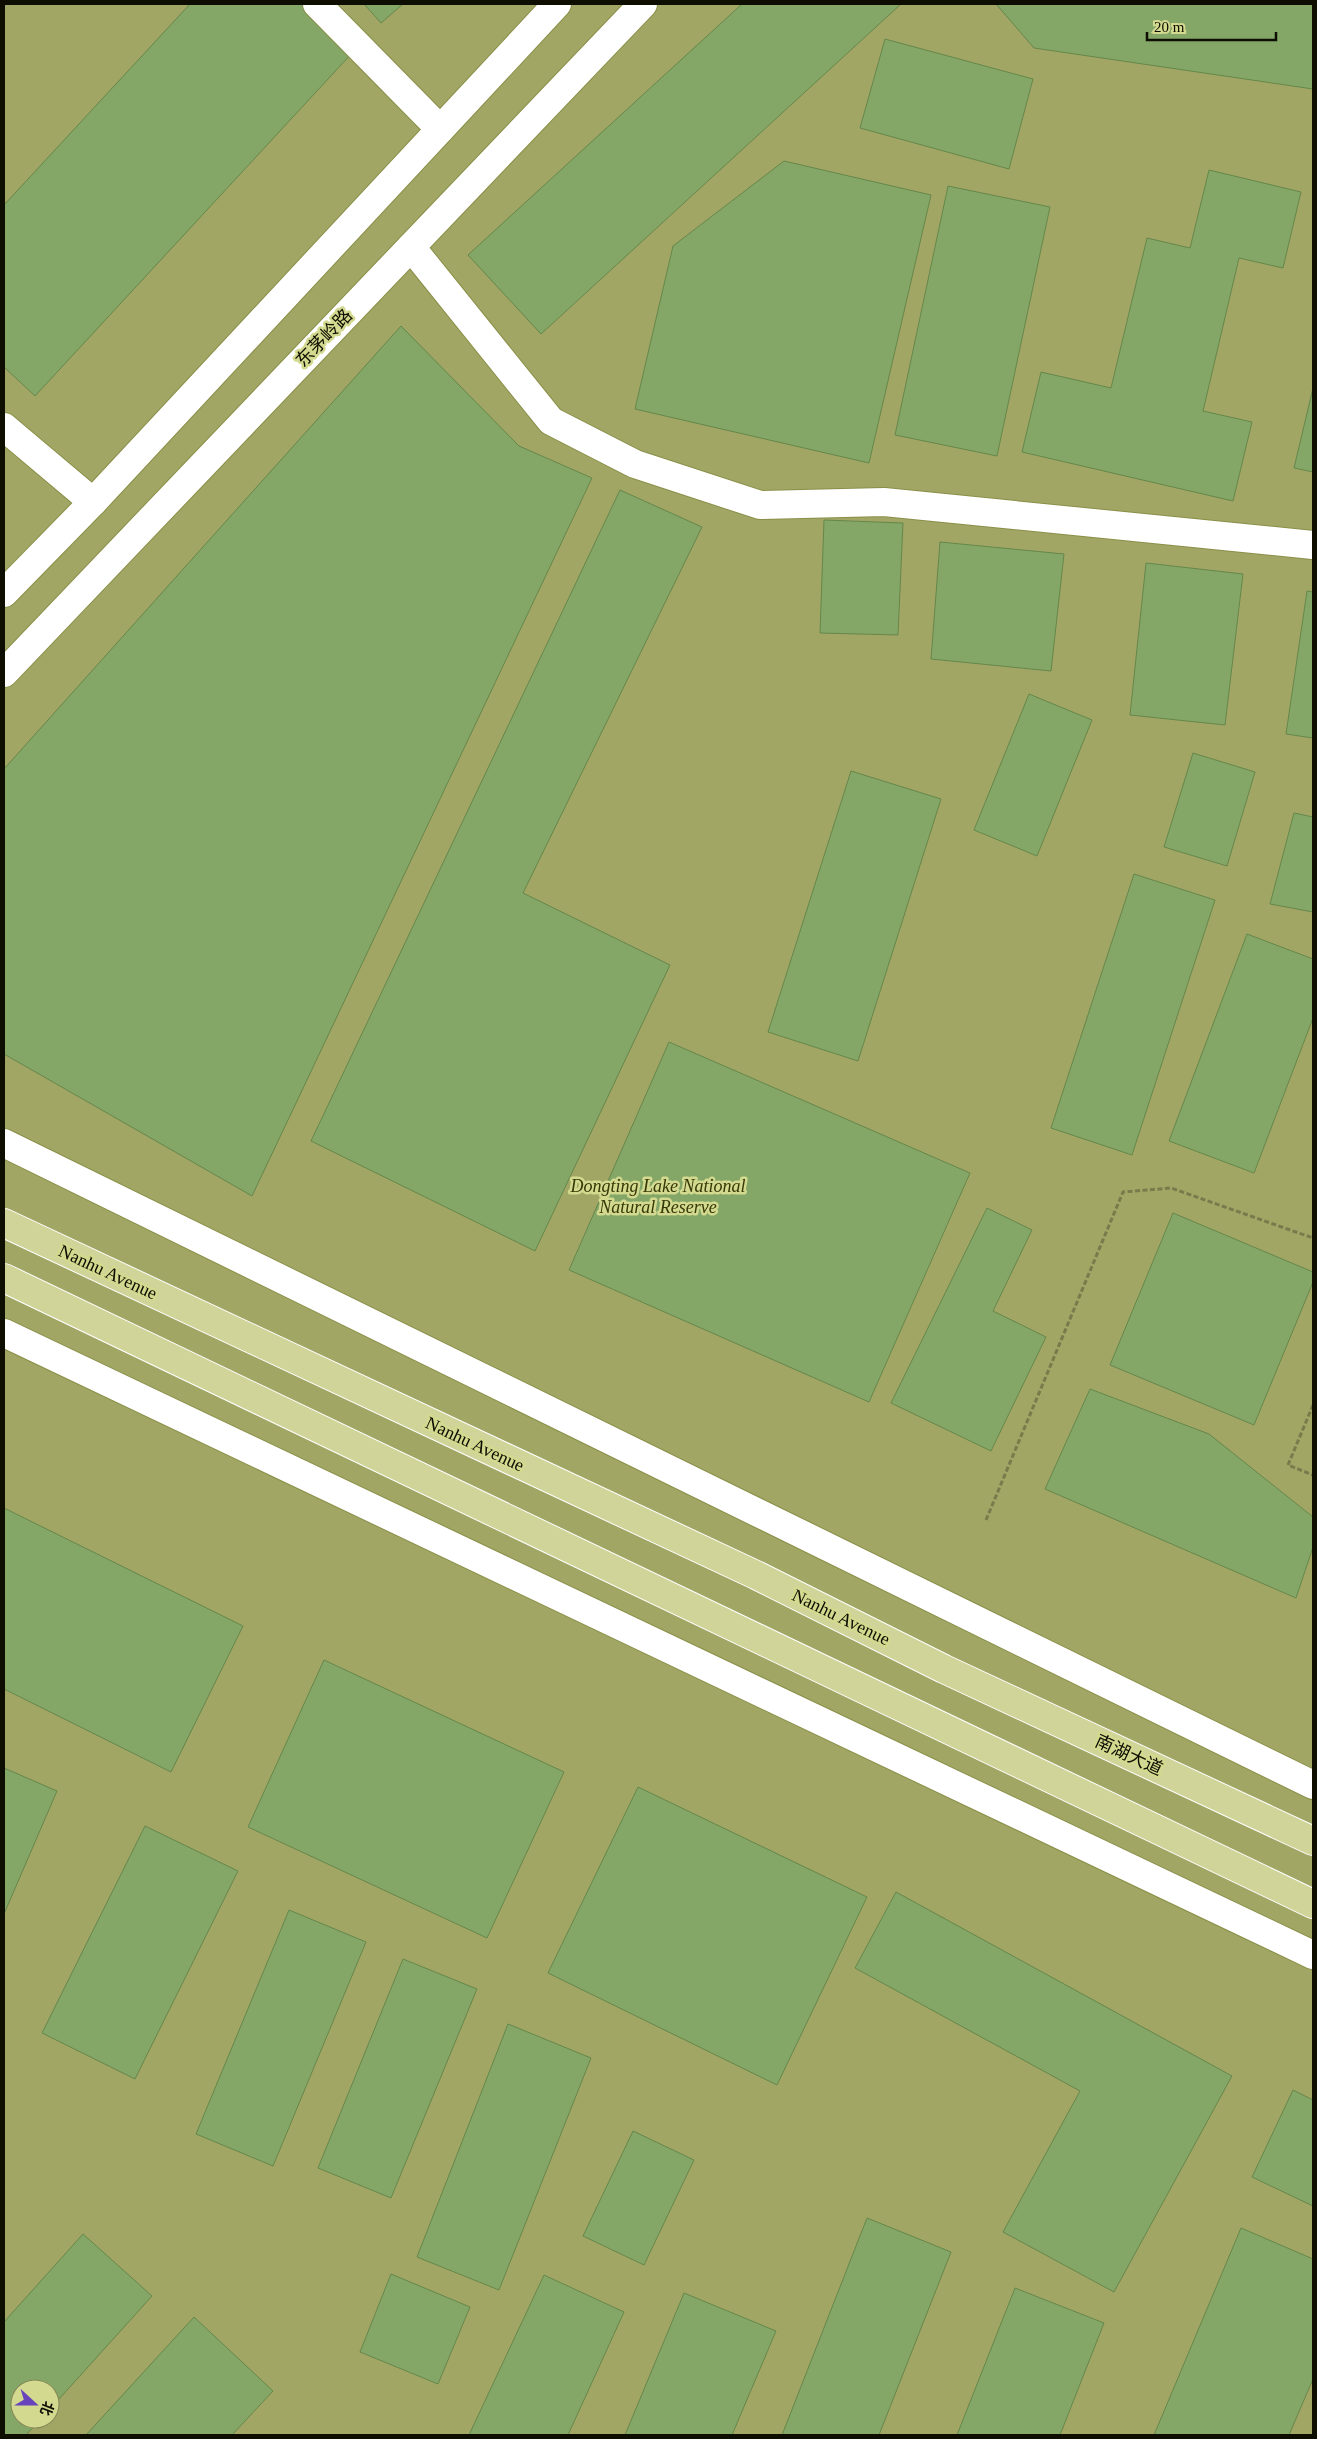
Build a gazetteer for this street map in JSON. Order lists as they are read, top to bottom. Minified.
{"streets":{"main road":["Nanhu Avenue","南湖大道"],"street":["东茅岭路"]},"crossings":[["Nanhu Avenue","南湖大道"]],"parks":["Dongting Lake National Natural Reserve"],"scale_bar":"20 m","north":"right"}
